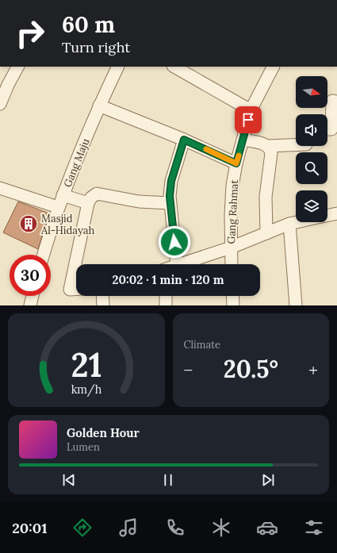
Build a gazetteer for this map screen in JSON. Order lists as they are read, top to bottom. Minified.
{"streets":{"street":["Gang Maju","Gang Rahmat"]},"places":{"building":["Masjid Al-Hidayah"]},"north":"right","page":{"turn":["60 m","Turn right"],"limit":"30","trip":"20:02 · 1 min · 120 m","tile":"Climate","heat":["−","20.5°","+"],"song":["Golden Hour","Lumen"],"tabs":"20:01","gauge":["21","km/h"]}}
